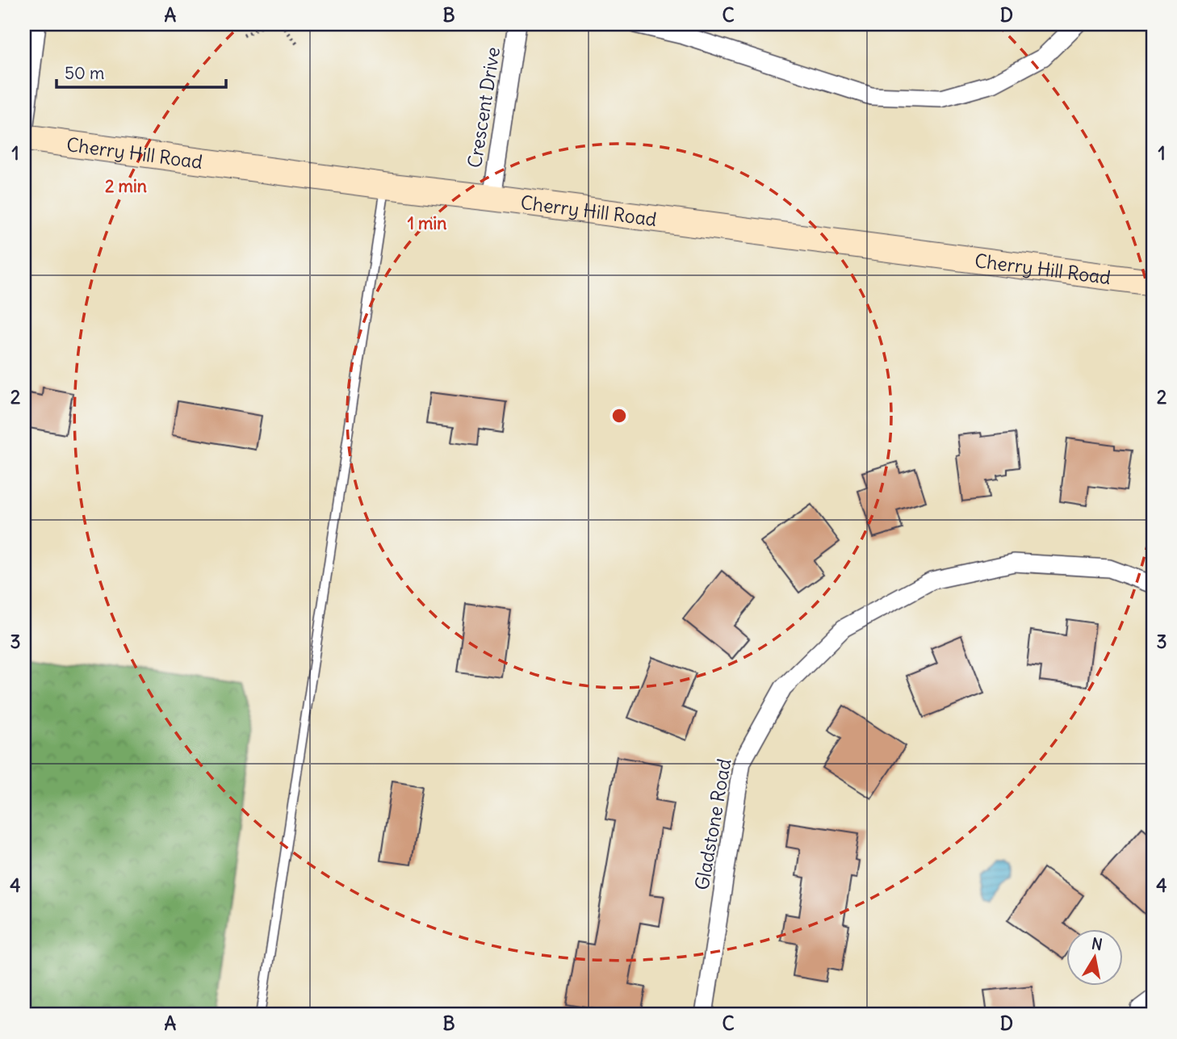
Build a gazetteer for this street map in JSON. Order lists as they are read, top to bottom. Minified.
{"streets":{"main road":["Cherry Hill Road"],"street":["Crescent Drive","Gladstone Road"]},"crossings":[["Crescent Drive","Cherry Hill Road"]],"scale_bar":"50 m","north":"top","grid":{"columns":["A","B","C","D"],"rows":["1","2","3","4"]},"rings":["2 min","1 min"]}
